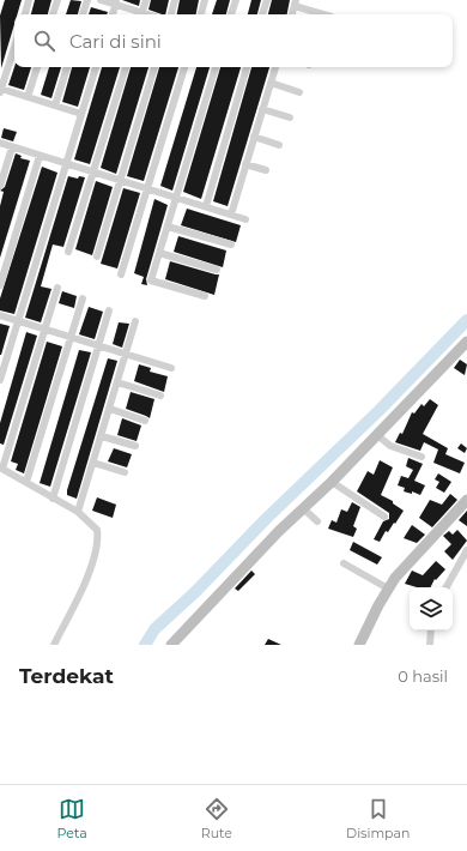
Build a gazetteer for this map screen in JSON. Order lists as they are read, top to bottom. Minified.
{"page":{"search":"Cari di sini","heading":["Terdekat","0 hasil"],"nav":["Peta","Rute","Disimpan"]}}
